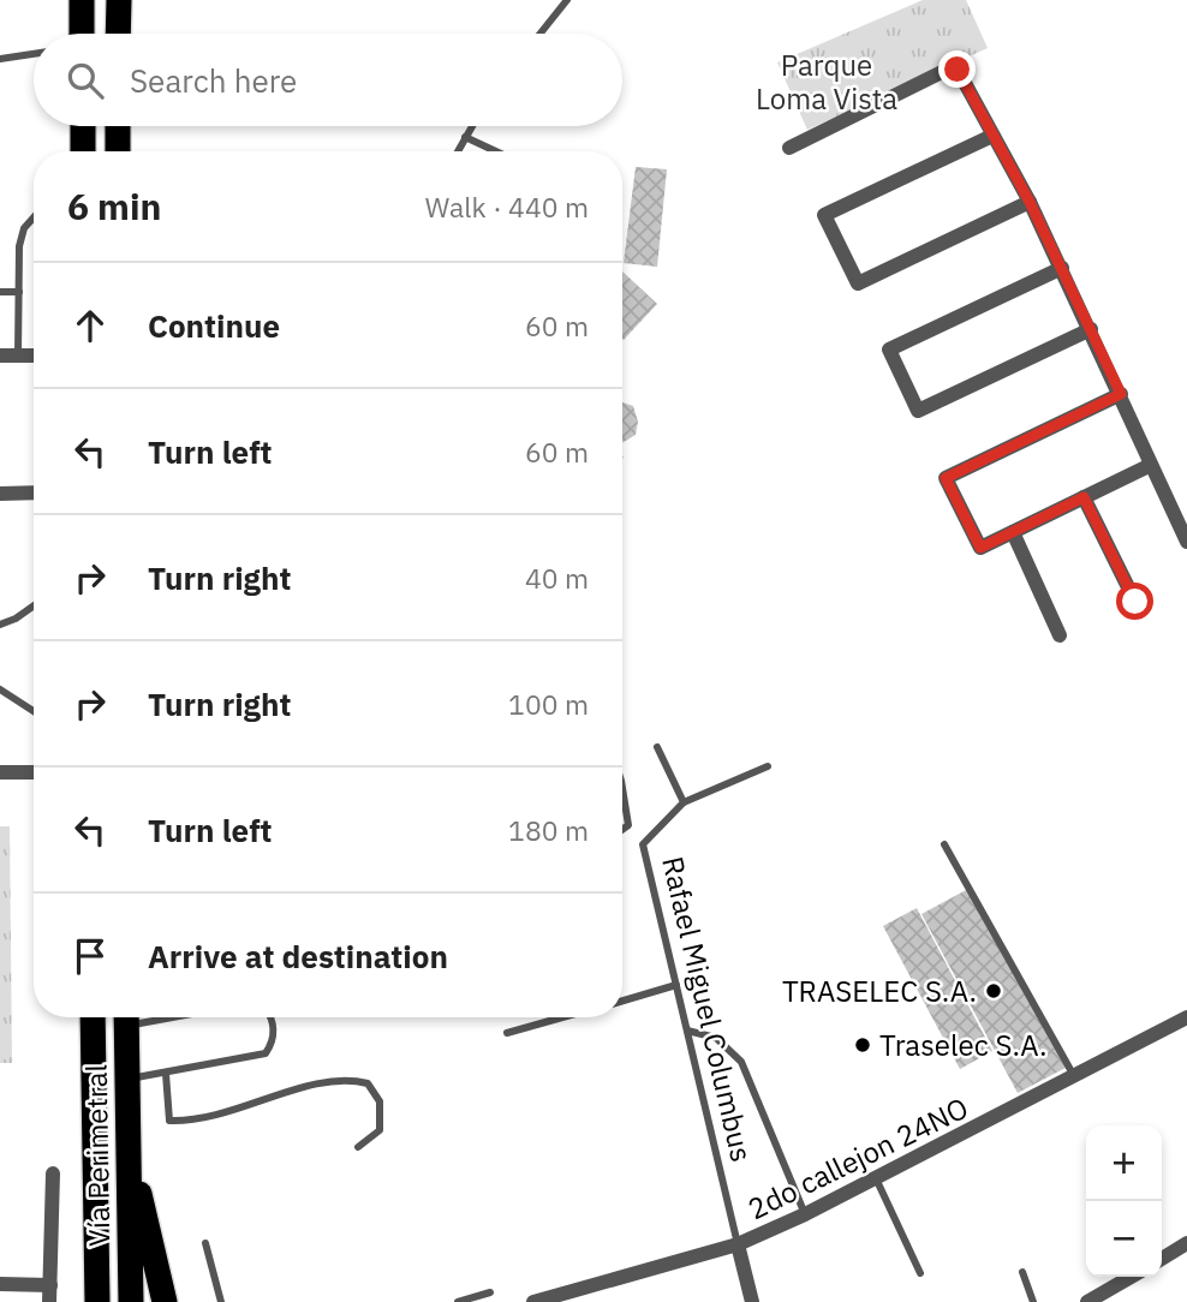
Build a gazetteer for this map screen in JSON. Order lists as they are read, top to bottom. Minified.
{"streets":{"highway":["Vía Perimetral"],"street":["Rafael Miguel Columbus","2do callejon 24NO"]},"crossings":[["Rafael Miguel Columbus","2do callejon 24NO"]],"parks":["Parque Loma Vista"],"places":["TRASELEC S.A.","Traselec S.A."],"page":{"search":"Search here","heading":["6 min","Walk · 440 m"],"list":[["Continue","60 m"],["Turn left","60 m"],["Turn right","40 m"],["Turn right","100 m"],["Turn left","180 m"],"Arrive at destination"],"map_buttons":["+","−"]}}
